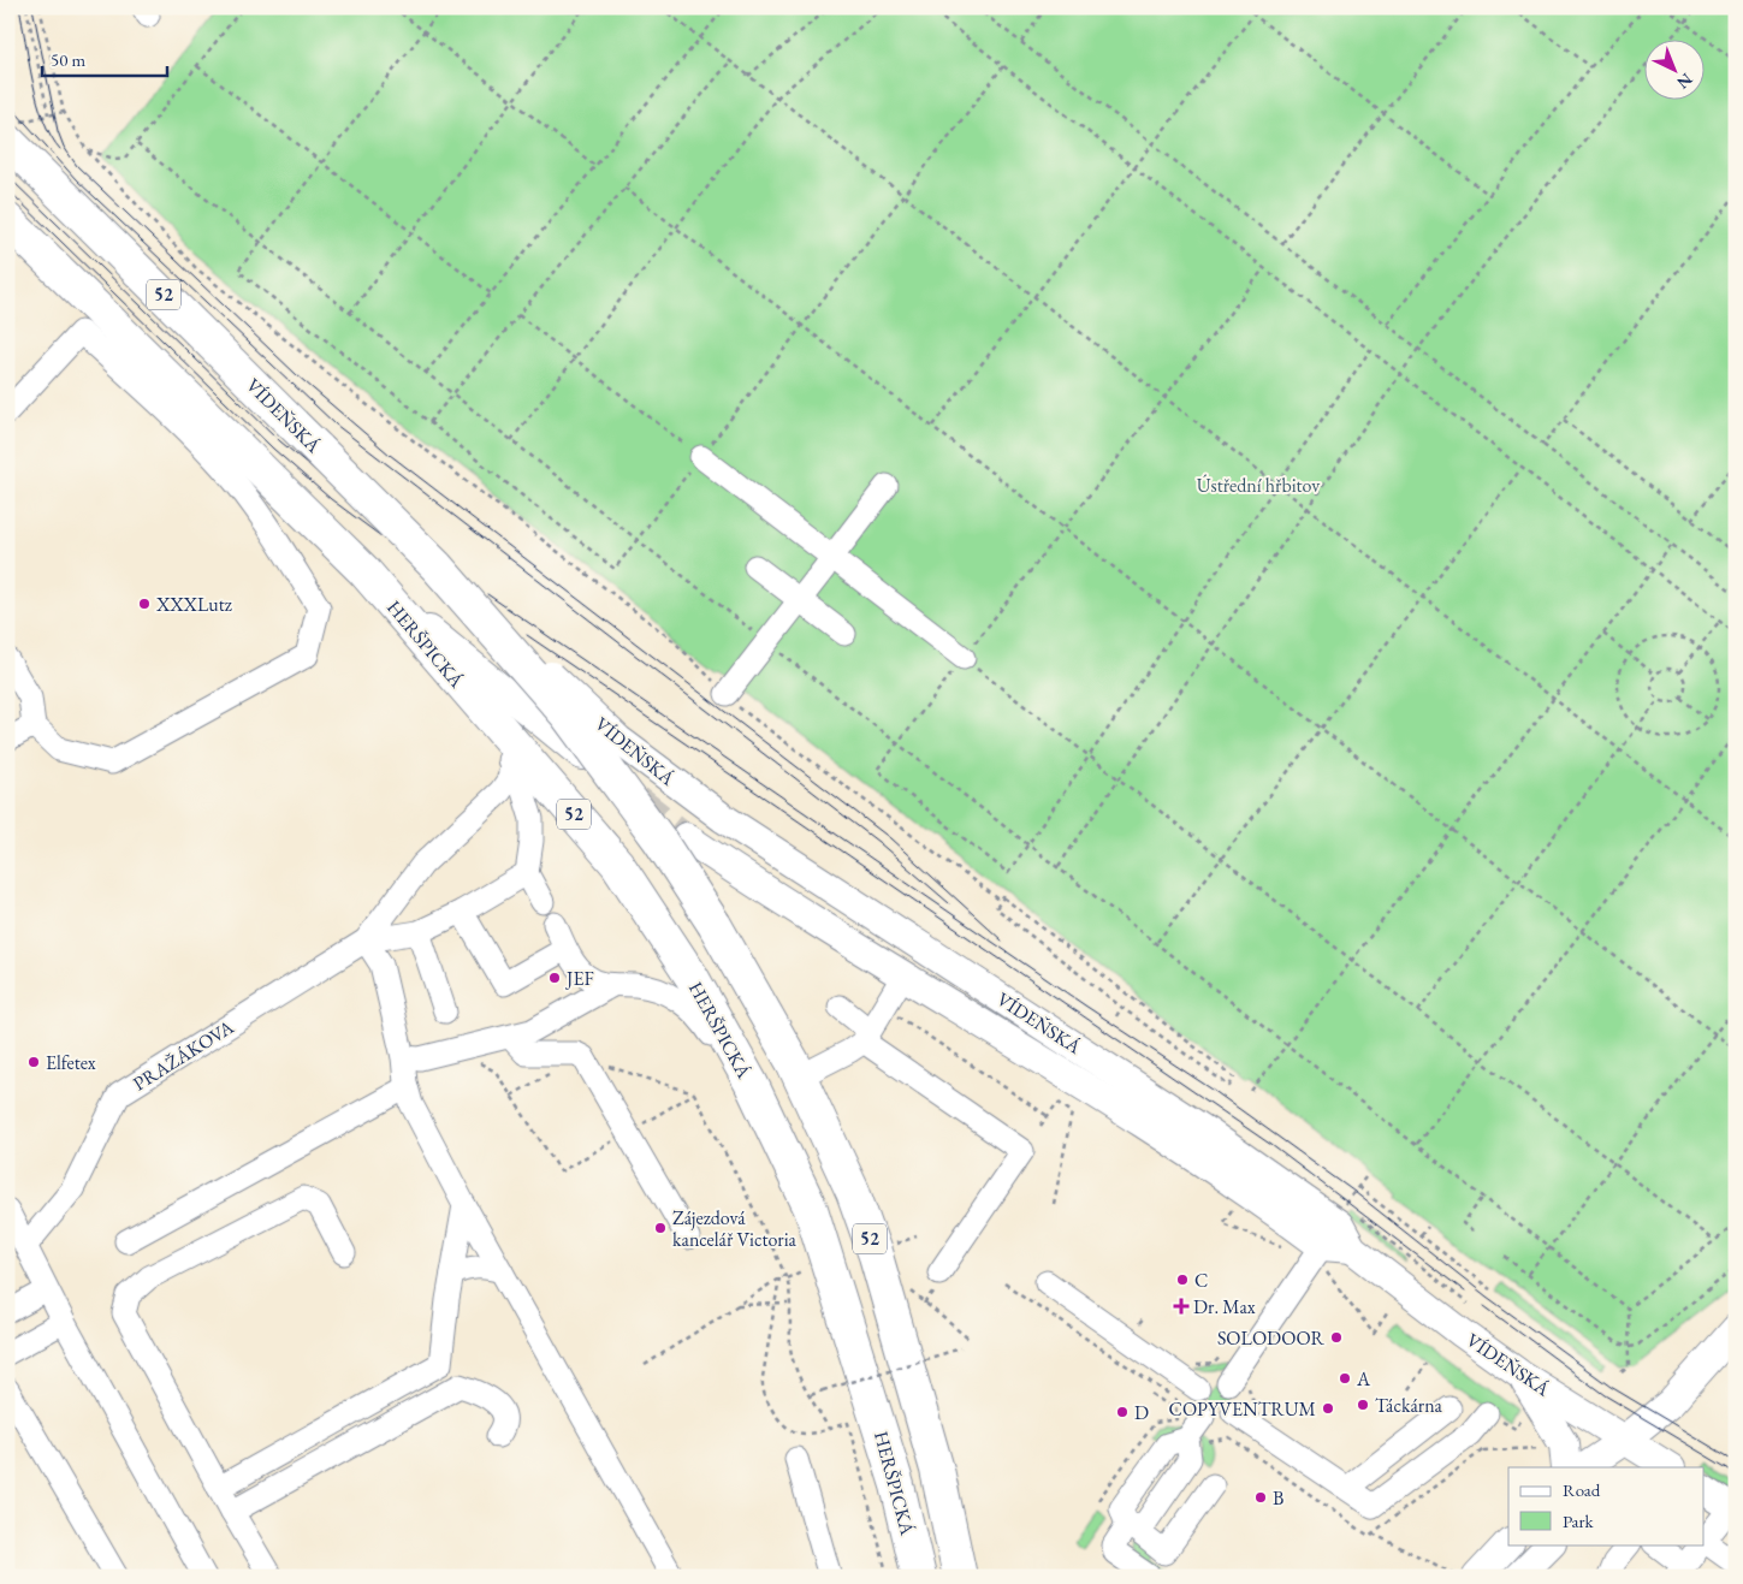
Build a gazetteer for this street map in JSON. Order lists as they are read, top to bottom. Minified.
{"streets":{"highway":["52","VÍDEŇSKÁ","HERŠPICKÁ"],"street":["PRAŽÁKOVA"]},"crossings":[["52","VÍDEŇSKÁ"],["VÍDEŇSKÁ","HERŠPICKÁ"]],"parks":["Ústřední hřbitov"],"places":{"other":["XXXLutz","JEF","Elfetex","Zájezdová kancelář Victoria","C","SOLODOOR","A","Táckárna","COPYVENTRUM","D","B"],"health":["Dr. Max"]},"legend":["Road","Park"],"scale_bar":"50 m","north":"bottom right"}
